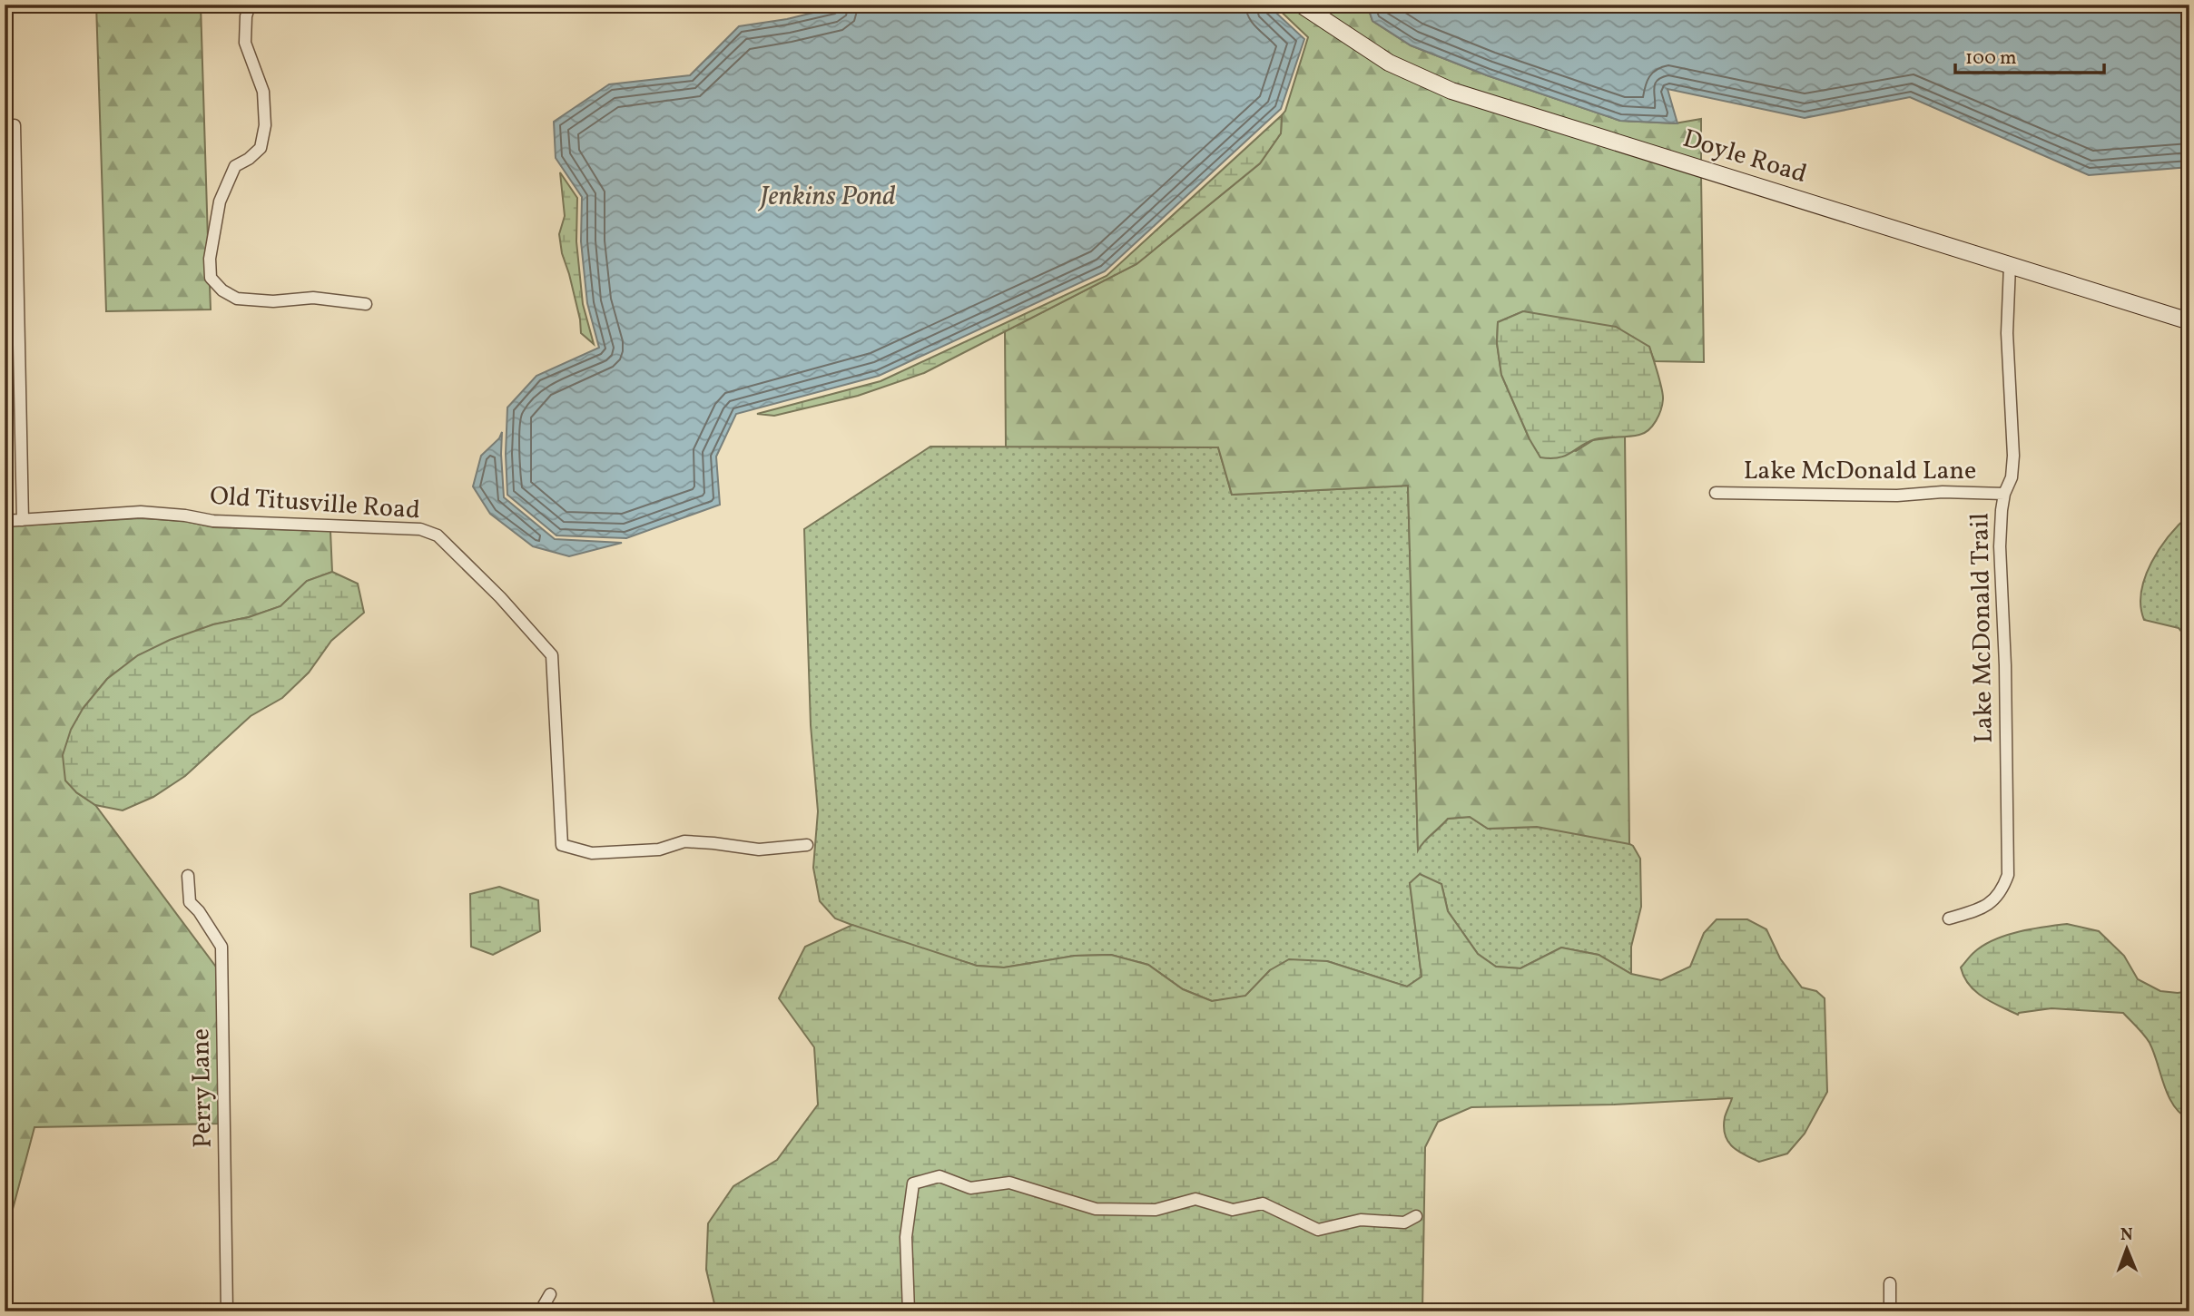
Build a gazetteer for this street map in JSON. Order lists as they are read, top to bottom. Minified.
{"streets":{"main road":["Doyle Road"],"street":["Lake McDonald Lane","Old Titusville Road","Lake McDonald Trail","Perry Lane"]},"crossings":[["Doyle Road","Lake McDonald Trail"],["Lake McDonald Lane","Lake McDonald Trail"]],"water":["Jenkins Pond"],"scale_bar":"100 m","north":"top"}
